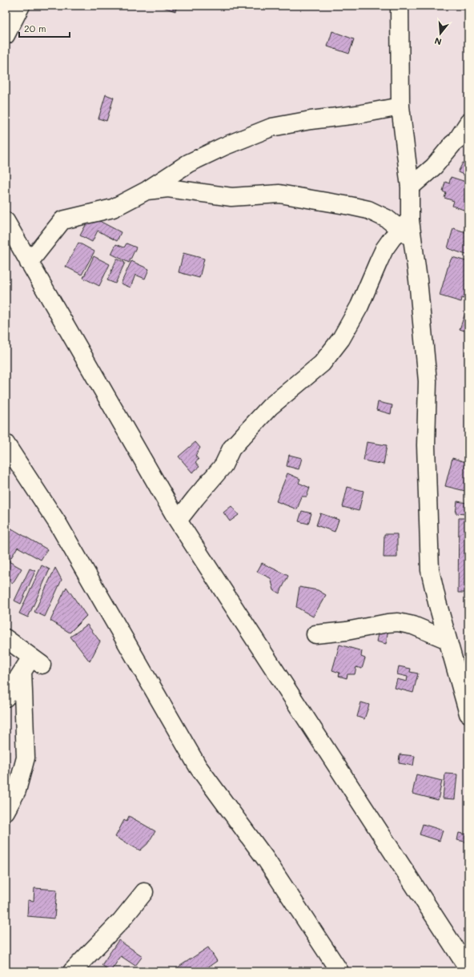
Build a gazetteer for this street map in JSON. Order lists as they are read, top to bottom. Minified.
{"scale_bar":"20 m","north":"bottom"}
